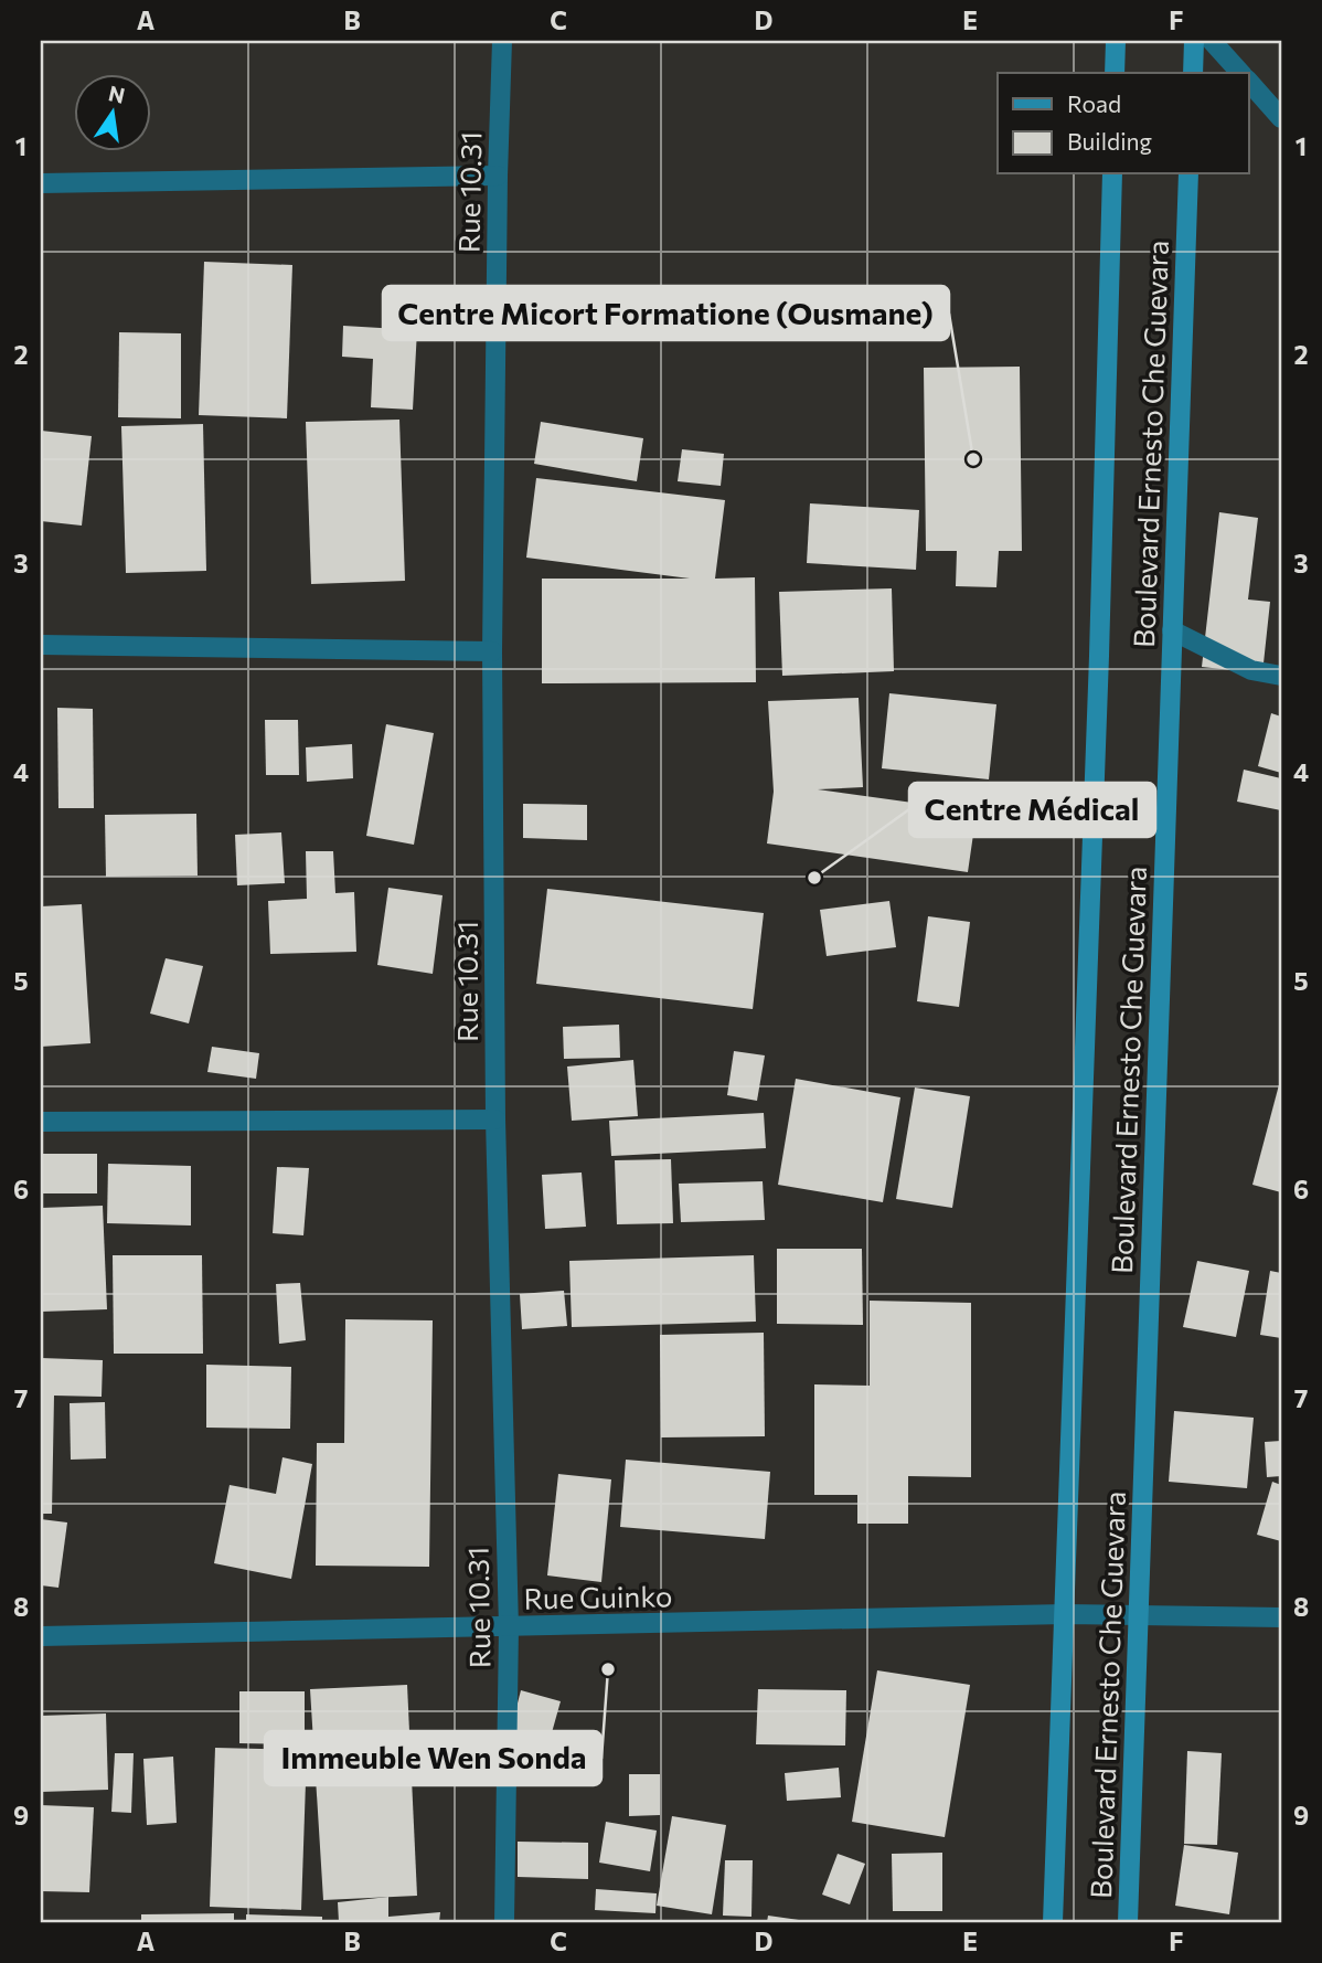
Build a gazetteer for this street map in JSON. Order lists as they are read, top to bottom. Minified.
{"streets":{"main road":["Boulevard Ernesto Che Guevara"],"street":["Rue 10.31","Rue Guinko"]},"crossings":[["Rue 10.31","Rue Guinko"],["Boulevard Ernesto Che Guevara","Rue Guinko"]],"places":["Centre Micort Formatione (Ousmane)","Centre Médical","Immeuble Wen Sonda"],"legend":["Road","Building"],"north":"top","grid":{"columns":["A","B","C","D","E","F"],"rows":["1","2","3","4","5","6","7","8","9"]}}
